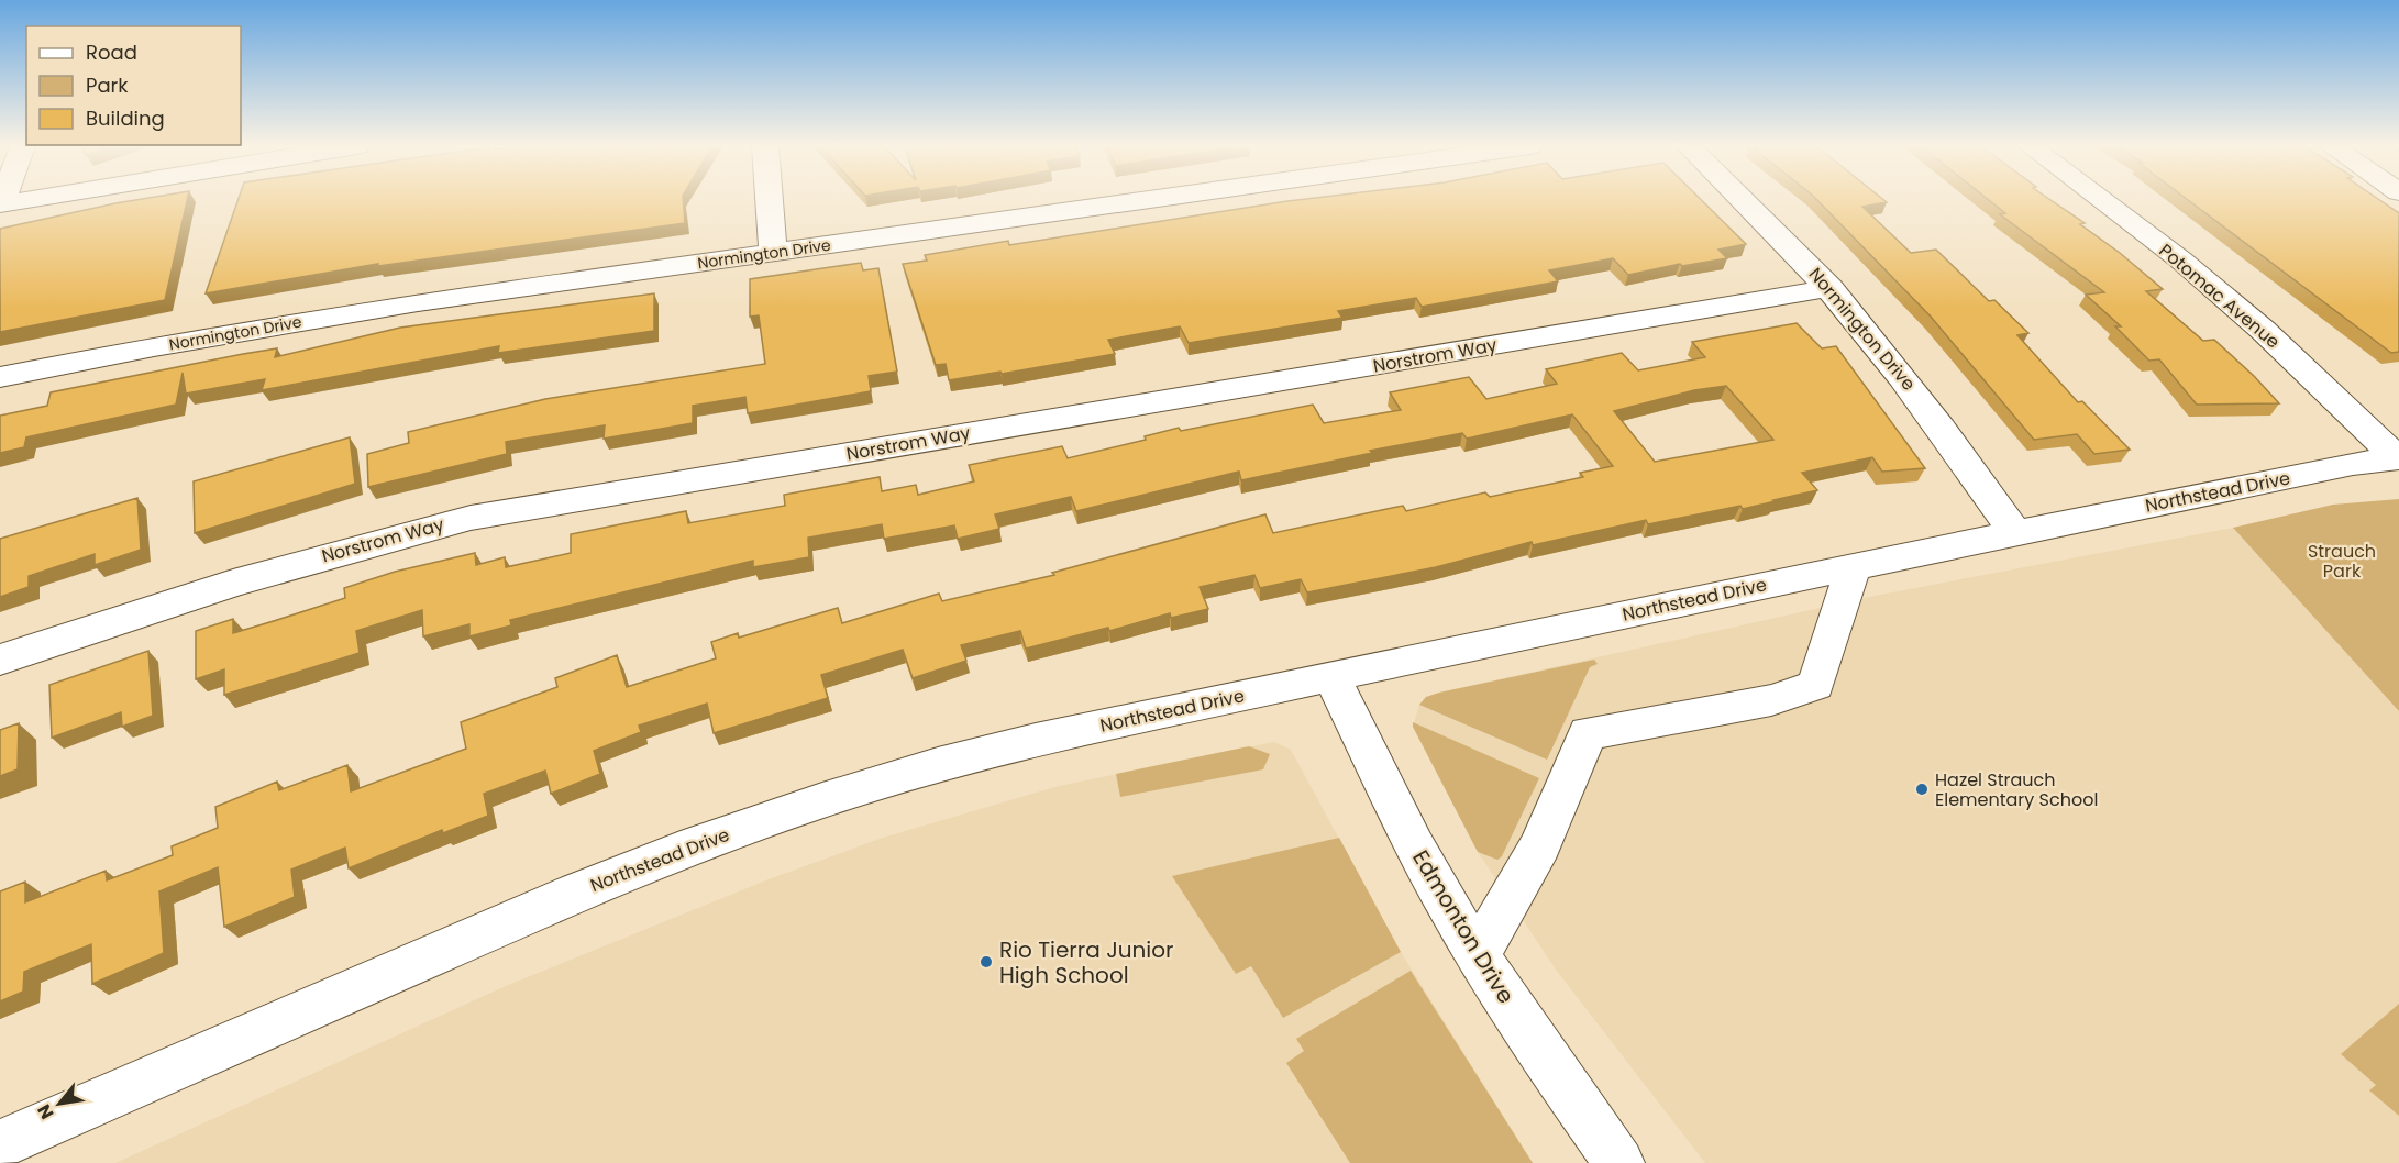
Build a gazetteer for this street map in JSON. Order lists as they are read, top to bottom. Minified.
{"streets":{"street":["Normington Drive","Potomac Avenue","Norstrom Way","Northstead Drive","Edmonton Drive"]},"crossings":[["Normington Drive","Norstrom Way"],["Normington Drive","Northstead Drive"],["Potomac Avenue","Northstead Drive"],["Northstead Drive","Edmonton Drive"]],"parks":["Strauch Park"],"places":["Hazel Strauch Elementary School","Rio Tierra Junior High School"],"legend":["Road","Park","Building"],"north":"bottom left"}
